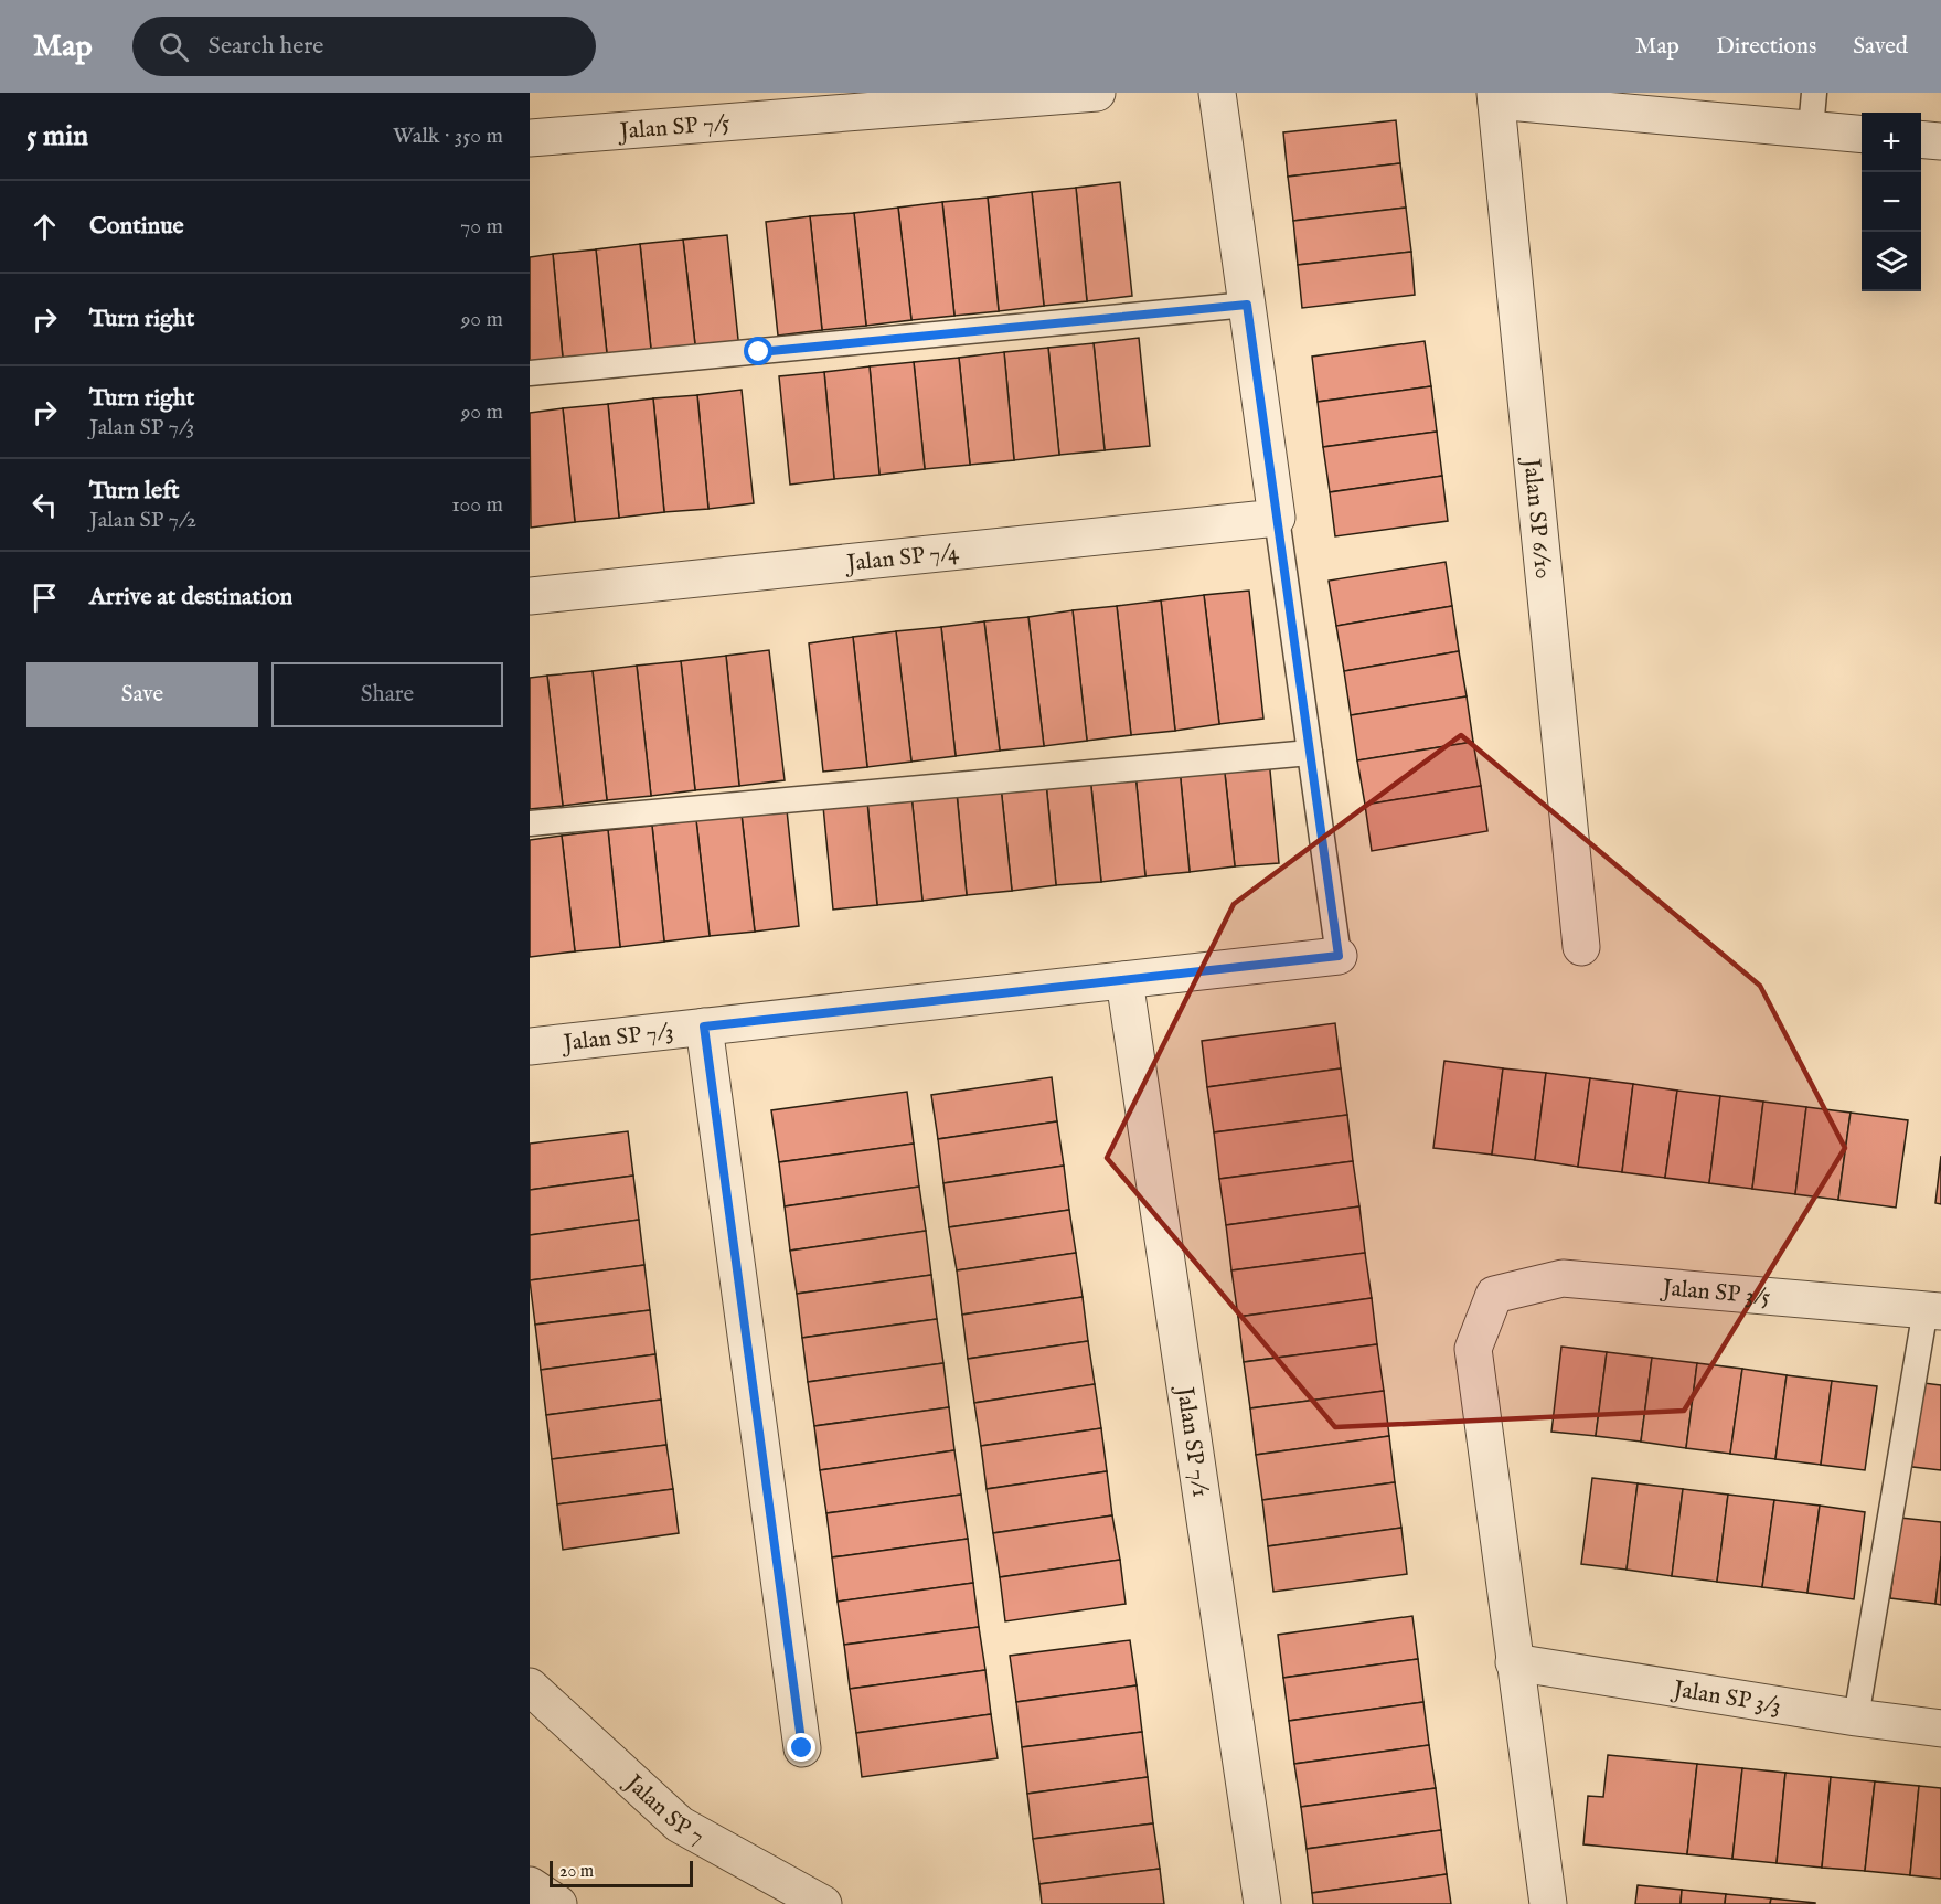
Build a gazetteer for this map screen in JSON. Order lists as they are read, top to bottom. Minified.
{"streets":{"street":["Jalan SP 7/5","Jalan SP 6/10","Jalan SP 7/4","Jalan SP 7/3","Jalan SP 3/5","Jalan SP 7/1","Jalan SP 3/3","Jalan SP 7"]},"crossings":[["Jalan SP 7/3","Jalan SP 7/1"],["Jalan SP 3/5","Jalan SP 3/3"]],"scale_bar":"20 m","page":{"header":"Map","search":"Search here","nav":["Map","Directions","Saved"],"heading":["5 min","Walk · 350 m"],"map_buttons":["+","−"],"list":[["Continue","70 m"],["Turn right","90 m"],["Turn right","Jalan SP 7/3","90 m"],["Turn left","Jalan SP 7/2","100 m"],"Arrive at destination"],"buttons":["Save","Share"],"scale":"20 m"}}
